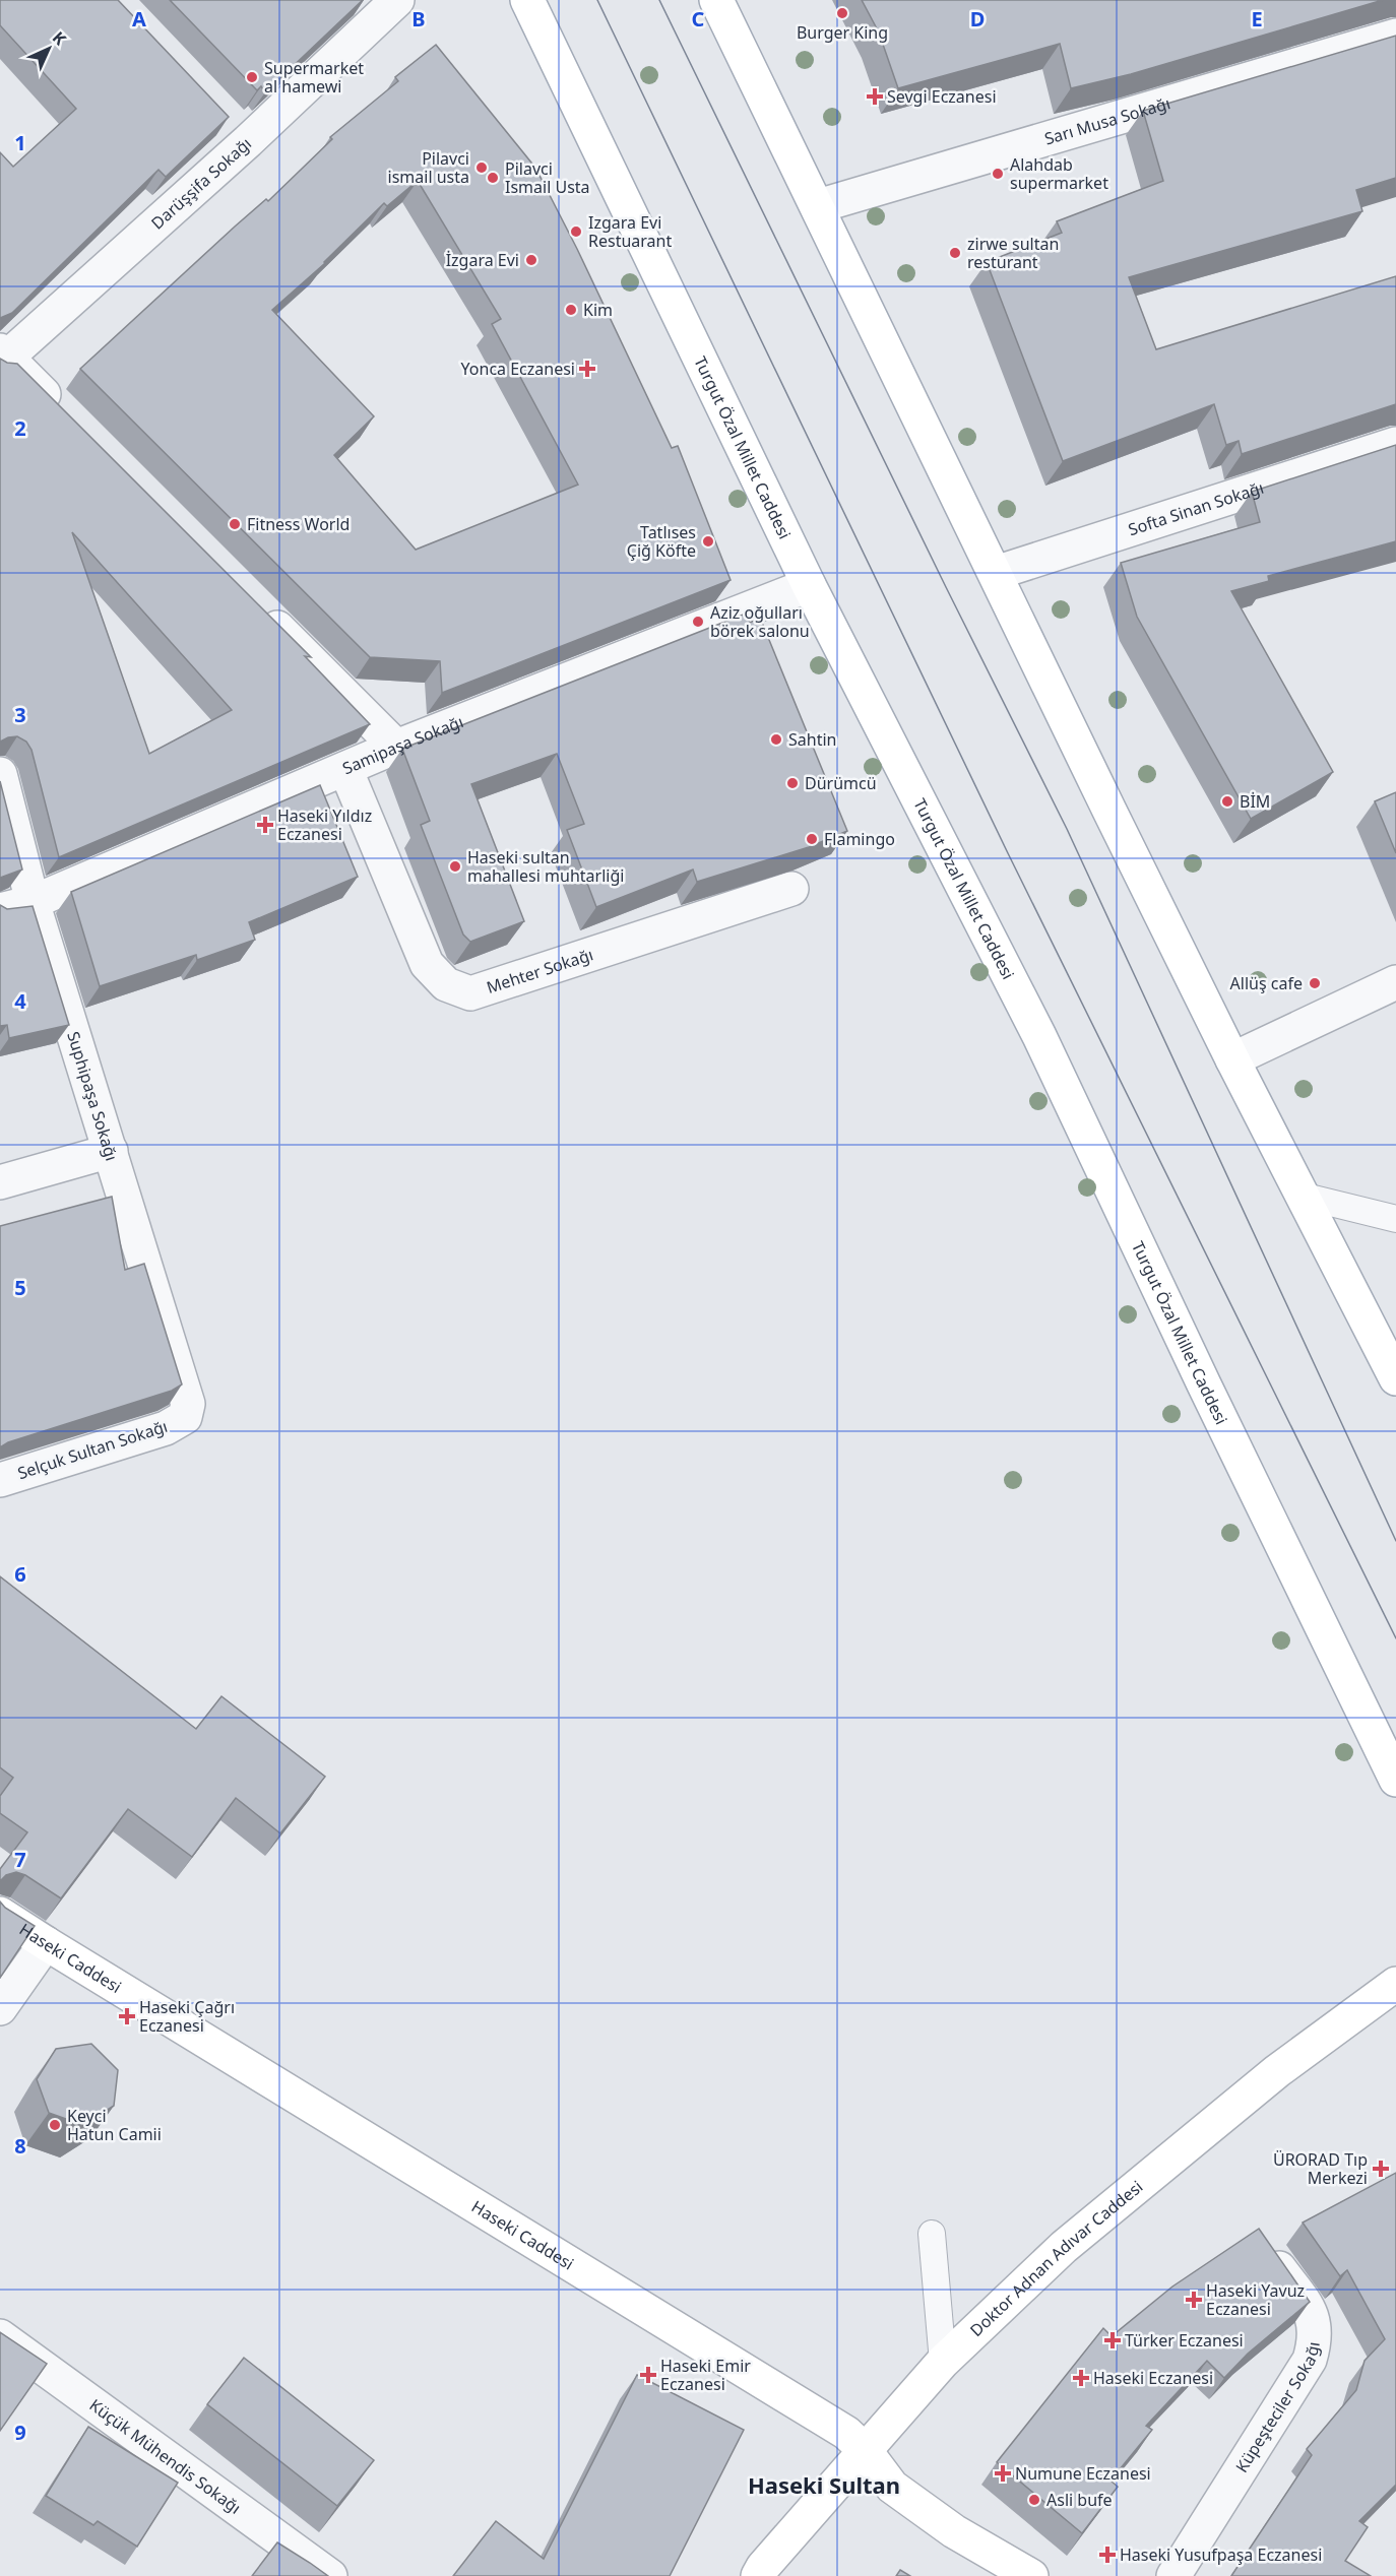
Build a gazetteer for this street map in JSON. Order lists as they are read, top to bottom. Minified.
{"streets":{"main road":["Turgut Özal Millet Caddesi","Haseki Caddesi","Doktor Adnan Adıvar Caddesi"],"street":["Sarı Musa Sokağı","Darüşşifa Sokağı","Softa Sinan Sokağı","Samipaşa Sokağı","Mehter Sokağı","Suphipaşa Sokağı","Selçuk Sultan Sokağı","Küpeşteciler Sokağı","Küçük Mühendis Sokağı"]},"crossings":[["Turgut Özal Millet Caddesi","Samipaşa Sokağı"],["Samipaşa Sokağı","Mehter Sokağı"],["Samipaşa Sokağı","Suphipaşa Sokağı"],["Suphipaşa Sokağı","Selçuk Sultan Sokağı"],["Haseki Caddesi","Doktor Adnan Adıvar Caddesi"]],"districts":["Haseki Sultan"],"places":{"other":["Burger King","Supermarket al hamewi","Pilavci ismail usta","Alahdab supermarket","Pilavci Ismail Usta","Izgara Evi Restuarant","zirwe sultan resturant","İzgara Evi","Kim","Fitness World","Tatlıses Çiğ Köfte","Aziz oğulları börek salonu","Sahtin","Dürümcü","BİM","Flamingo","Haseki sultan mahallesi muhtarliği","Allüş cafe","Keyci Hatun Camii","Asli bufe"],"health":["Sevgi Eczanesi","Yonca Eczanesi","Haseki Yıldız Eczanesi","Haseki Çağrı Eczanesi","ÜRORAD Tıp Merkezi","Haseki Yavuz Eczanesi","Türker Eczanesi","Haseki Emir Eczanesi","Haseki Eczanesi","Numune Eczanesi","Haseki Yusufpaşa Eczanesi"]},"north":"top right","grid":{"columns":["A","B","C","D","E"],"rows":["1","2","3","4","5","6","7","8","9"]}}
